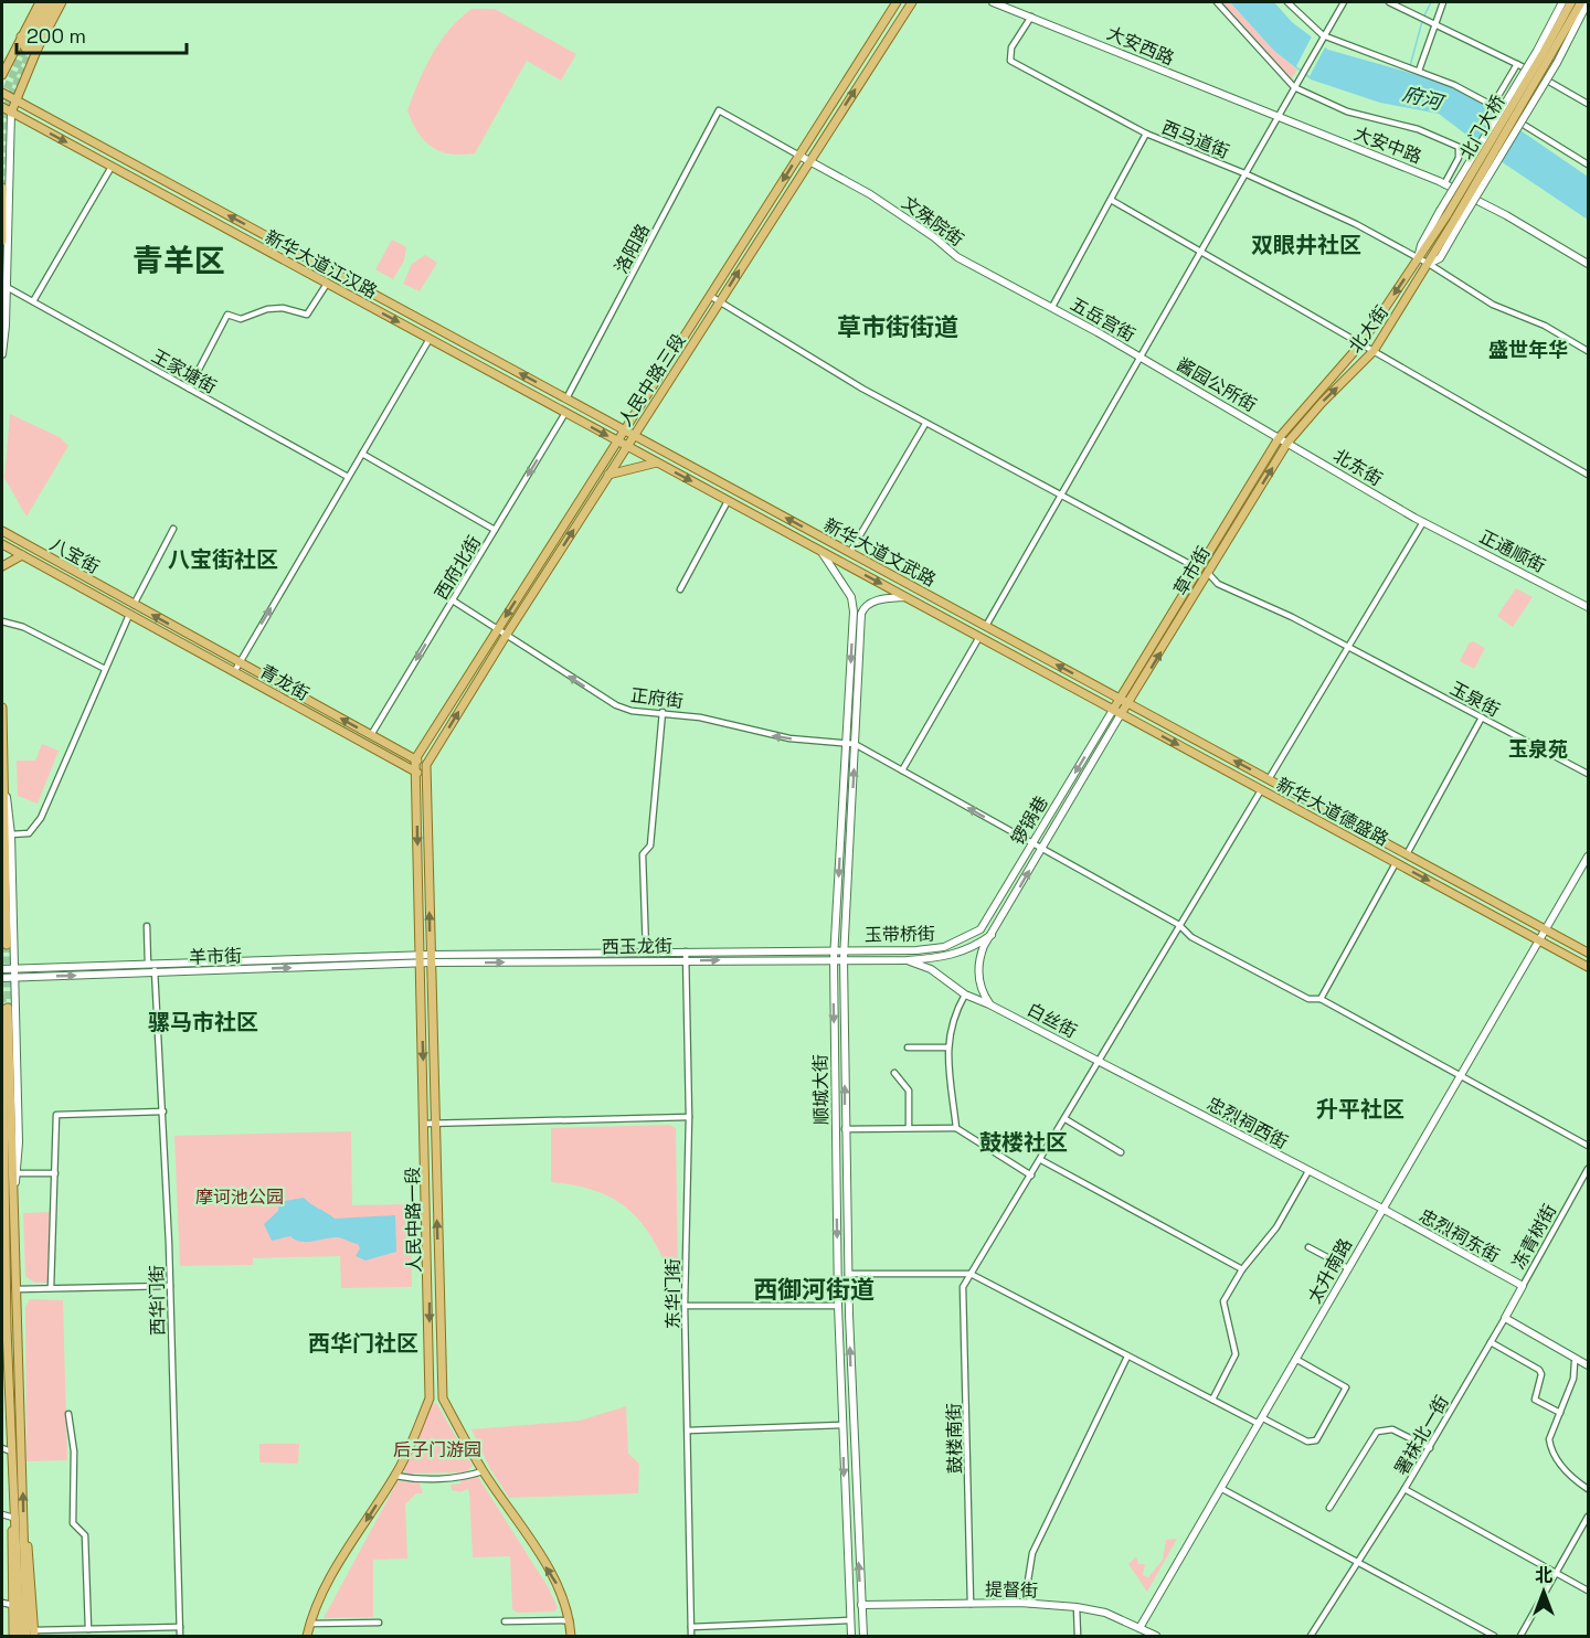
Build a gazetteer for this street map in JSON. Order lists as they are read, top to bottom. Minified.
{"streets":{"main road":["大安西路","北门大桥","大安中路","文殊院街","新华大道江汉路","五岳宫街","北大街","人民中路三段","酱园公所街","北东街","正通顺街","新华大道文武路","八宝街","草市街","青龙街","新华大道德盛路","锣锅巷","玉带桥街","西玉龙街","羊市街","白丝街","顺城大街","忠烈祠西街","人民中路一段","忠烈祠东街","冻青树街","太升南路","提督街"],"street":["西马道街","洛阳路","王家塘街","西府北街","正府街","玉泉街","东华门街","西华门街","署袜北一街","鼓楼南街"]},"crossings":[["大安西路","西马道街"],["大安西路","大安中路"],["北门大桥","北大街"],["西马道街","北大街"],["文殊院街","洛阳路"],["文殊院街","五岳宫街"],["文殊院街","人民中路三段"],["洛阳路","新华大道江汉路"],["洛阳路","人民中路三段"],["新华大道江汉路","人民中路三段"],["新华大道江汉路","新华大道文武路"],["新华大道江汉路","西府北街"],["五岳宫街","酱园公所街"],["北大街","酱园公所街"],["北大街","北东街"],["北大街","草市街"],["人民中路三段","新华大道文武路"],["人民中路三段","青龙街"],["人民中路三段","正府街"],["酱园公所街","北东街"],["酱园公所街","草市街"],["北东街","正通顺街"],["北东街","草市街"],["新华大道文武路","草市街"],["新华大道文武路","新华大道德盛路"],["新华大道文武路","锣锅巷"],["新华大道文武路","顺城大街"],["八宝街","青龙街"],["西府北街","青龙街"],["西府北街","正府街"],["草市街","玉泉街"],["草市街","新华大道德盛路"],["草市街","锣锅巷"],["青龙街","人民中路一段"],["正府街","顺城大街"],["新华大道德盛路","锣锅巷"],["新华大道德盛路","太升南路"],["新华大道德盛路","鼓楼南街"],["锣锅巷","玉带桥街"],["玉带桥街","西玉龙街"],["玉带桥街","顺城大街"],["西玉龙街","羊市街"],["西玉龙街","白丝街"],["西玉龙街","顺城大街"],["西玉龙街","人民中路一段"],["西玉龙街","东华门街"],["羊市街","人民中路一段"],["羊市街","西华门街"],["白丝街","忠烈祠西街"],["白丝街","鼓楼南街"],["顺城大街","提督街"],["忠烈祠西街","忠烈祠东街"],["忠烈祠西街","太升南路"],["忠烈祠西街","鼓楼南街"],["忠烈祠东街","冻青树街"],["忠烈祠东街","太升南路"],["冻青树街","署袜北一街"],["太升南路","提督街"],["鼓楼南街","提督街"]],"one_way":["西府北街","正府街"],"districts":["双眼井社区","青羊区","草市街街道","盛世年华","八宝街社区","玉泉苑","骡马市社区","升平社区","鼓楼社区","西御河街道","西华门社区"],"water":["府河"],"parks":["摩诃池公园","后子门游园"],"scale_bar":"200 m","north":"top"}
